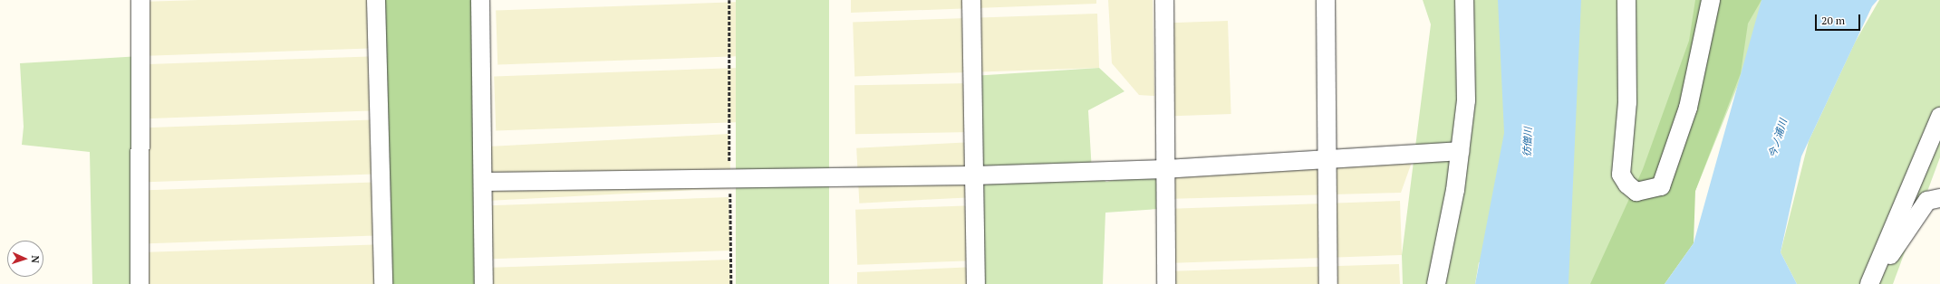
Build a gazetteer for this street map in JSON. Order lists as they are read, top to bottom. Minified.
{"water":["今ノ浦川","彷僧川"],"scale_bar":"20 m","north":"right"}
